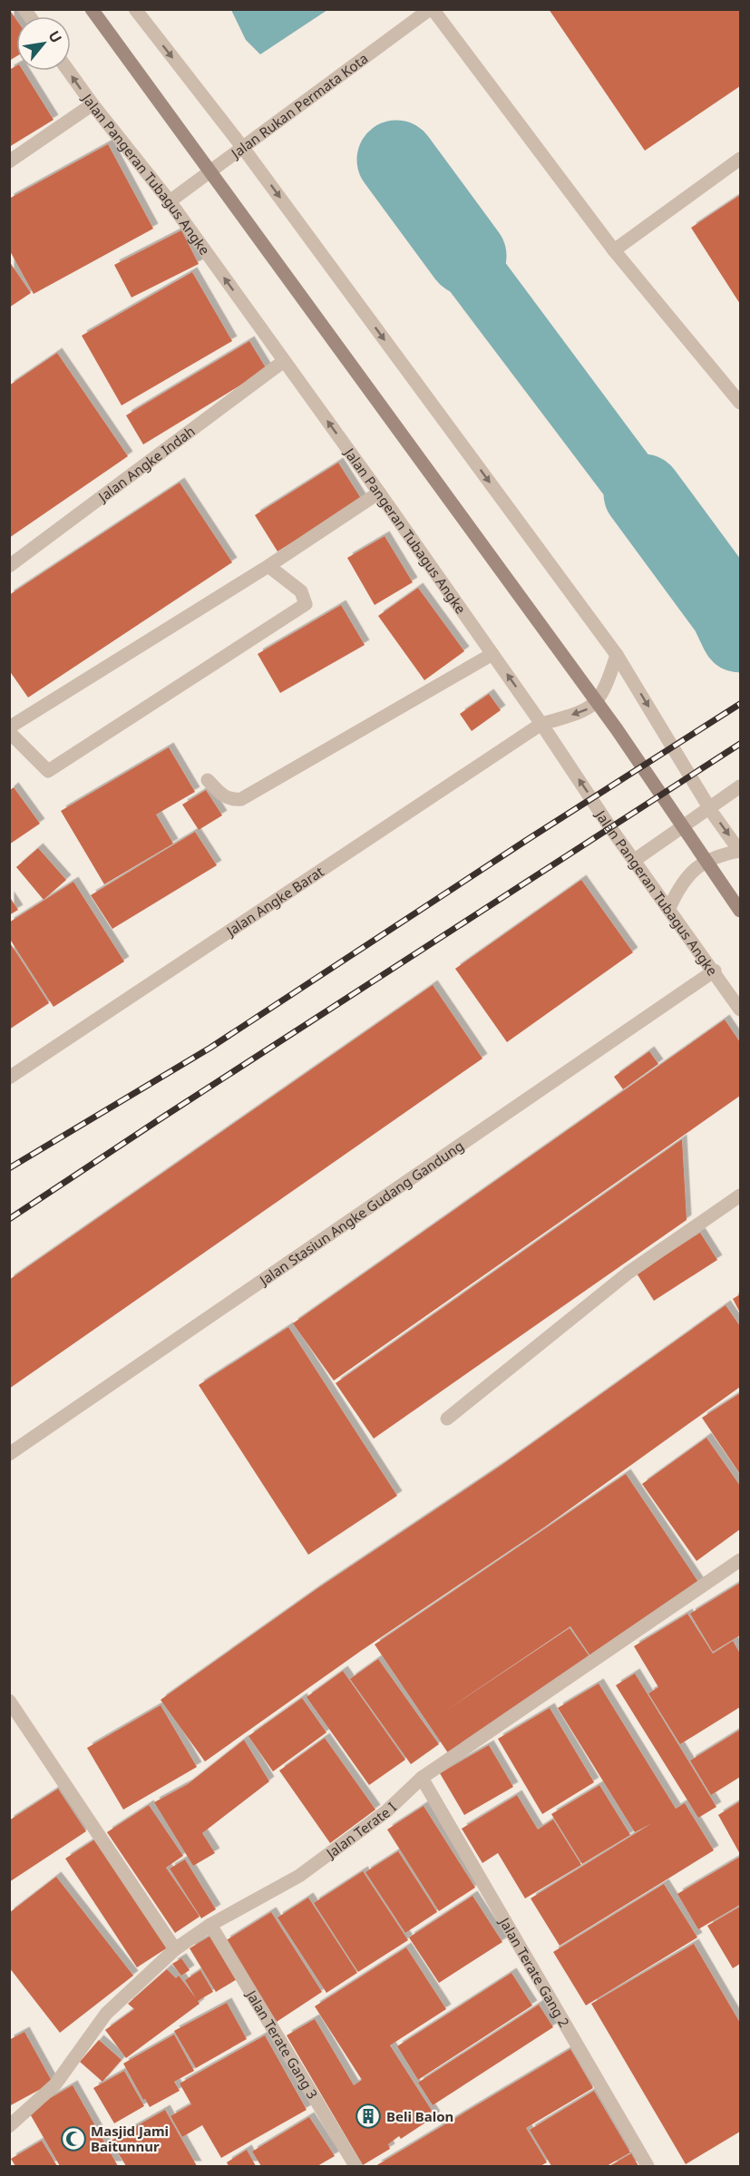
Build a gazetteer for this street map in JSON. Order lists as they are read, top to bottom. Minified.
{"streets":{"street":["Jalan Rukan Permata Kota","Jalan Pangeran Tubagus Angke","Jalan Angke Indah","Jalan Angke Barat","Jalan Stasiun Angke Gudang Gandung","Jalan Terate I","Jalan Terate Gang 2","Jalan Terate Gang 3"]},"crossings":[["Jalan Rukan Permata Kota","Jalan Pangeran Tubagus Angke"],["Jalan Pangeran Tubagus Angke","Jalan Angke Indah"],["Jalan Pangeran Tubagus Angke","Jalan Angke Barat"],["Jalan Pangeran Tubagus Angke","Jalan Stasiun Angke Gudang Gandung"],["Jalan Terate I","Jalan Terate Gang 2"],["Jalan Terate I","Jalan Terate Gang 3"]],"places":{"building":["Beli Balon"],"mosque":["Masjid Jami Baitunnur"]},"north":"top right"}
